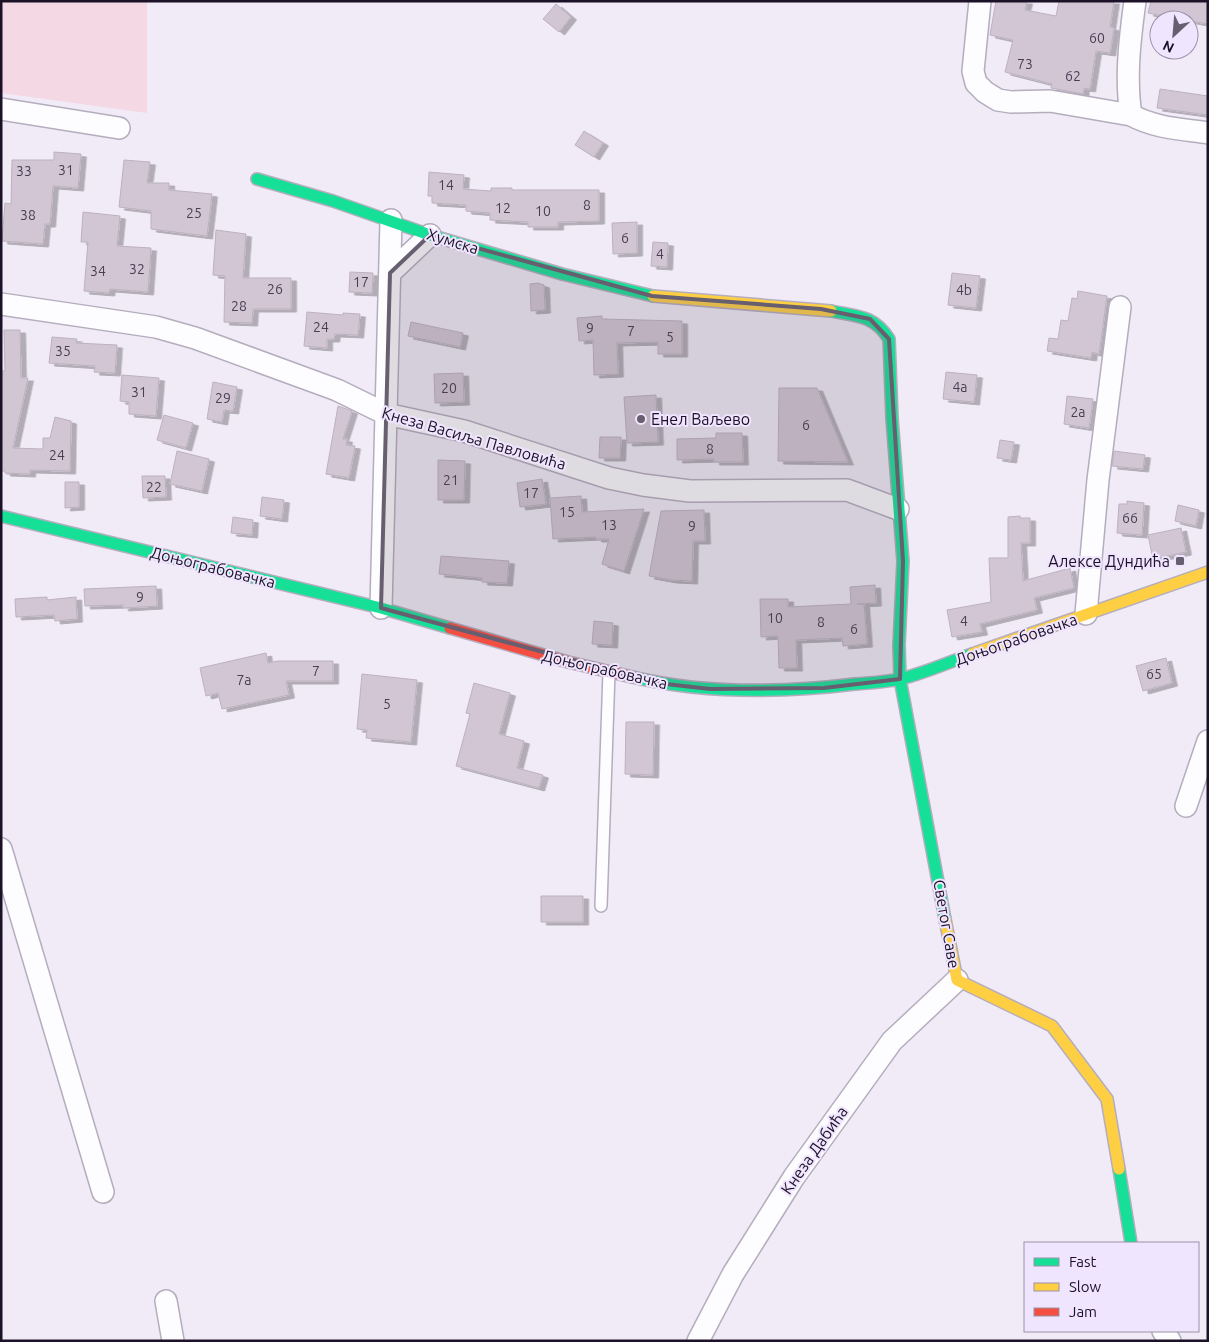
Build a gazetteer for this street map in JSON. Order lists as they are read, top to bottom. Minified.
{"streets":{"street":["Хумска","Кнеза Васиља Павловића","Доњограбовачка","Светог Саве","Кнеза Дабића"]},"crossings":[["Хумска","Кнеза Васиља Павловића"],["Хумска","Светог Саве"],["Кнеза Васиља Павловића","Светог Саве"],["Доњограбовачка","Светог Саве"],["Светог Саве","Кнеза Дабића"]],"places":{"other":["Енел Ваљево"],"transit":["Алексе Дундића"]},"house_numbers":["60","73","62","31","33","14","8","12","10","25","38","6","4","32","34","17","26","4b","28","24","9","7","5","35","4a","20","31","29","2a","6","8","24","21","22","17","15","66","13","9","9","10","4","8","6","7","65","7a","5"],"legend":["Fast","Slow","Jam"],"north":"bottom left"}
